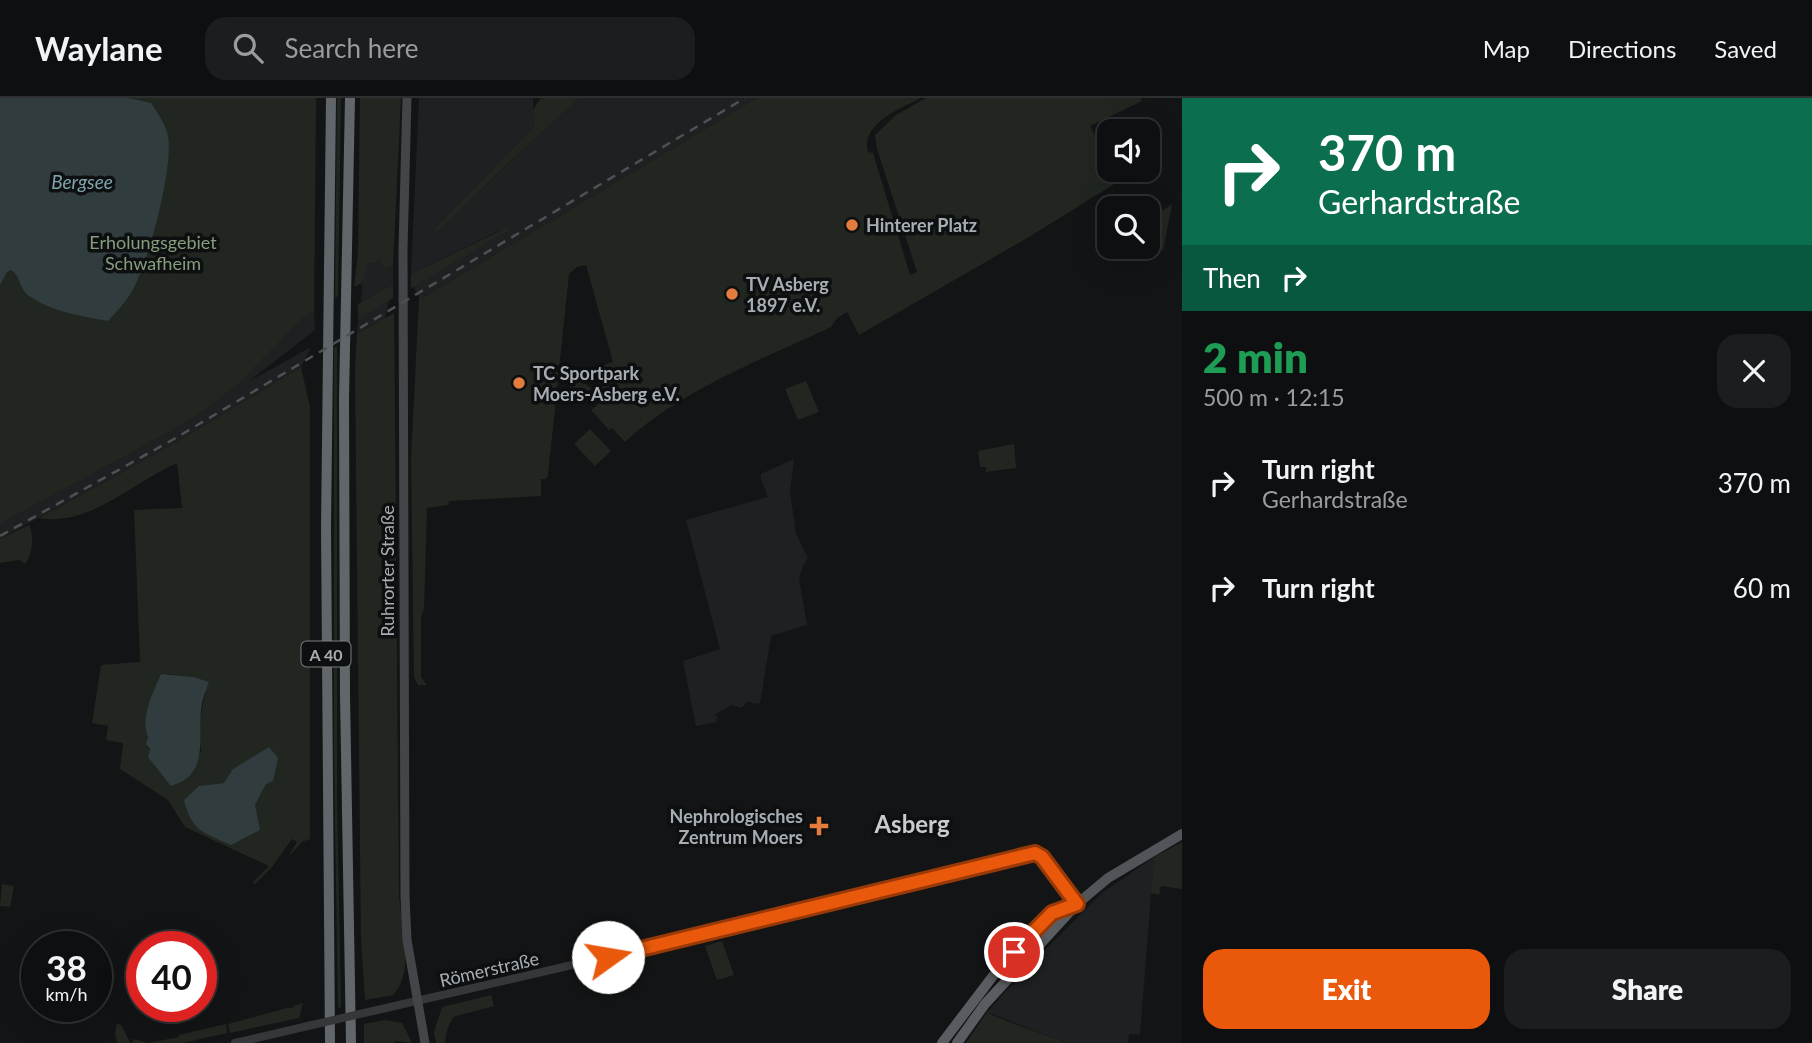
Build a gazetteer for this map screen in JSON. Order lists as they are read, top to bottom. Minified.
{"streets":{"highway":["A 40"],"main road":["Ruhrorter Straße"],"street":["Römerstraße"]},"crossings":[["Ruhrorter Straße","Römerstraße"]],"districts":["Asberg"],"water":["Bergsee"],"parks":["Erholungsgebiet Schwafheim"],"places":{"other":["Hinterer Platz","TV Asberg 1897 e.V.","TC Sportpark Moers-Asberg e.V."],"health":["Nephrologisches Zentrum Moers"]},"page":{"header":"Waylane","search":"Search here","nav":["Map","Directions","Saved"],"turn":["370 m","Gerhardstraße"],"then":"Then","heading":["2 min","500 m · 12:15"],"list":[{"name":"Turn right","note":"Gerhardstraße","value":"370 m"},{"name":"Turn right","value":"60 m"}],"speed":"38 km/h","limit":"40","buttons":["Exit","Share"]}}
